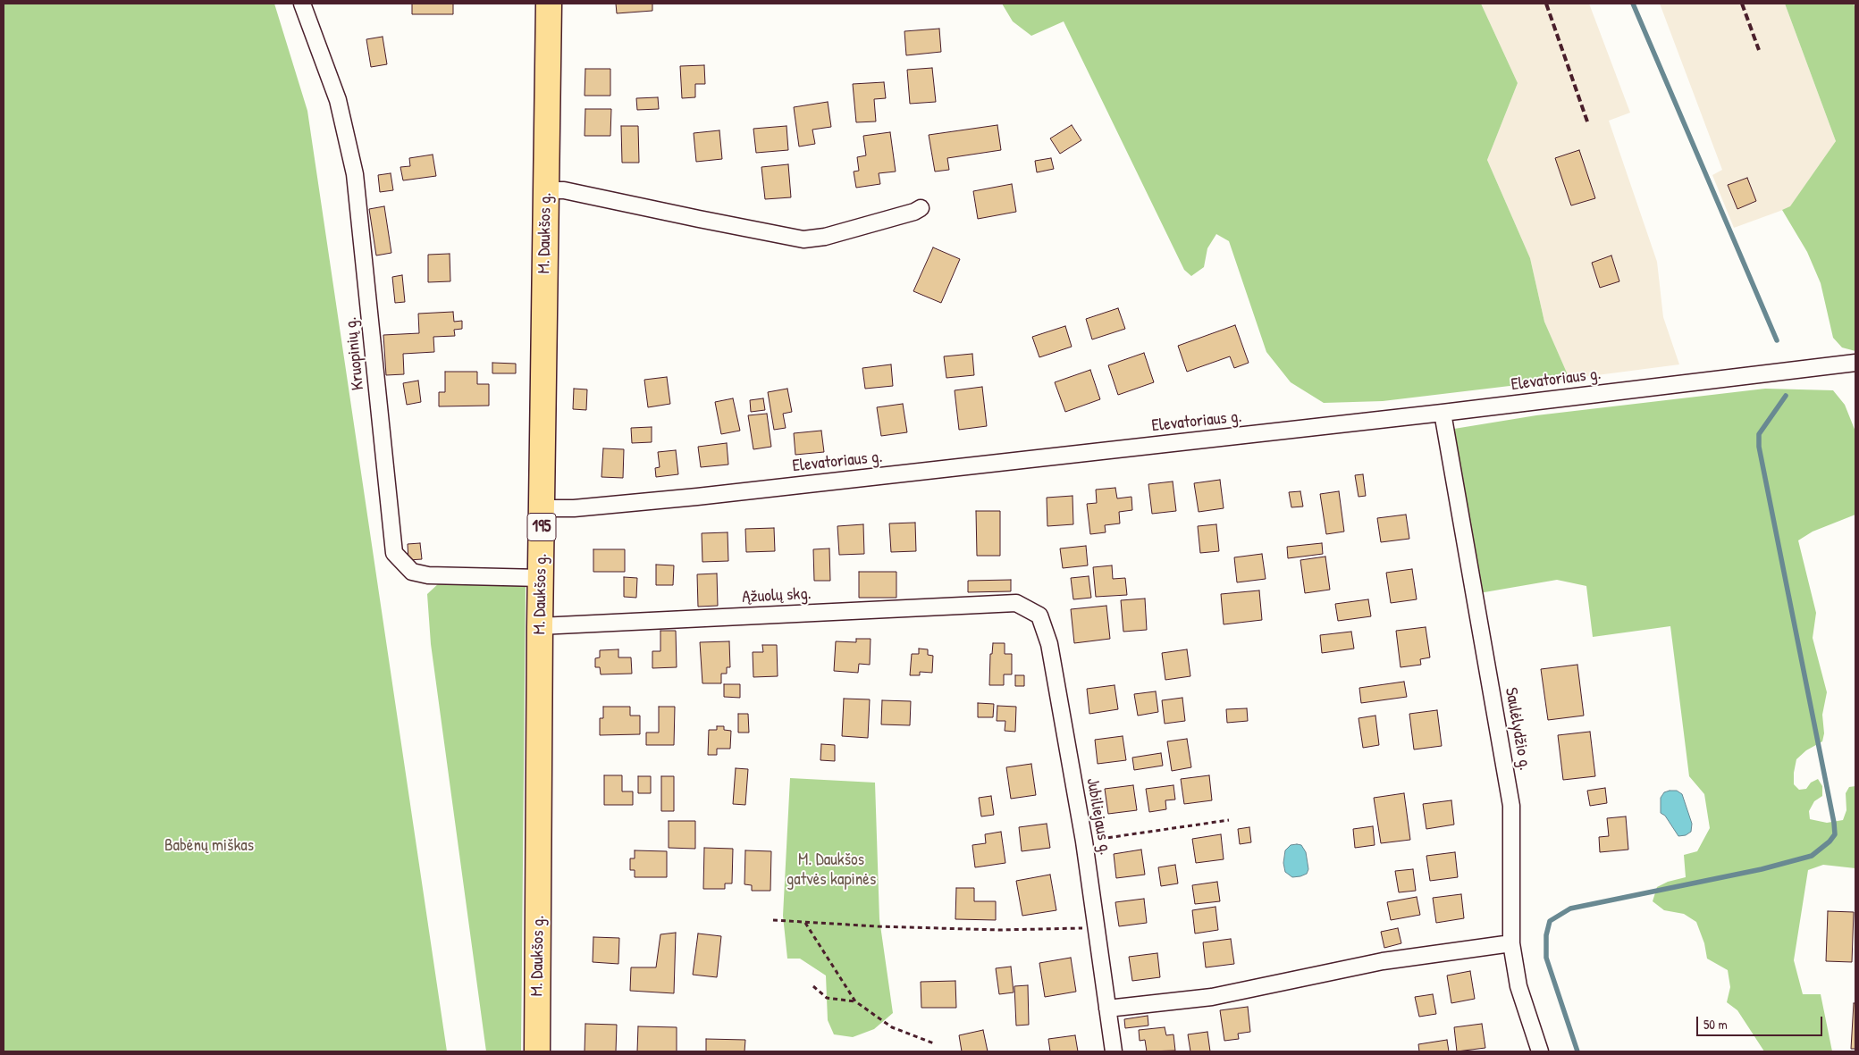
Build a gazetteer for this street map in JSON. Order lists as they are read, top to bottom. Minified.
{"streets":{"main road":["M. Daukšos g.","195"],"street":["Kruopinių g.","Elevatoriaus g.","Ąžuolų skg.","Saulėlydžio g.","Jubiliejaus g."]},"crossings":[["M. Daukšos g.","Kruopinių g."],["M. Daukšos g.","Elevatoriaus g."],["M. Daukšos g.","Ąžuolų skg."],["Elevatoriaus g.","Saulėlydžio g."],["Ąžuolų skg.","Jubiliejaus g."]],"parks":["Babėnų miškas","M. Daukšos gatvės kapinės"],"scale_bar":"50 m"}
